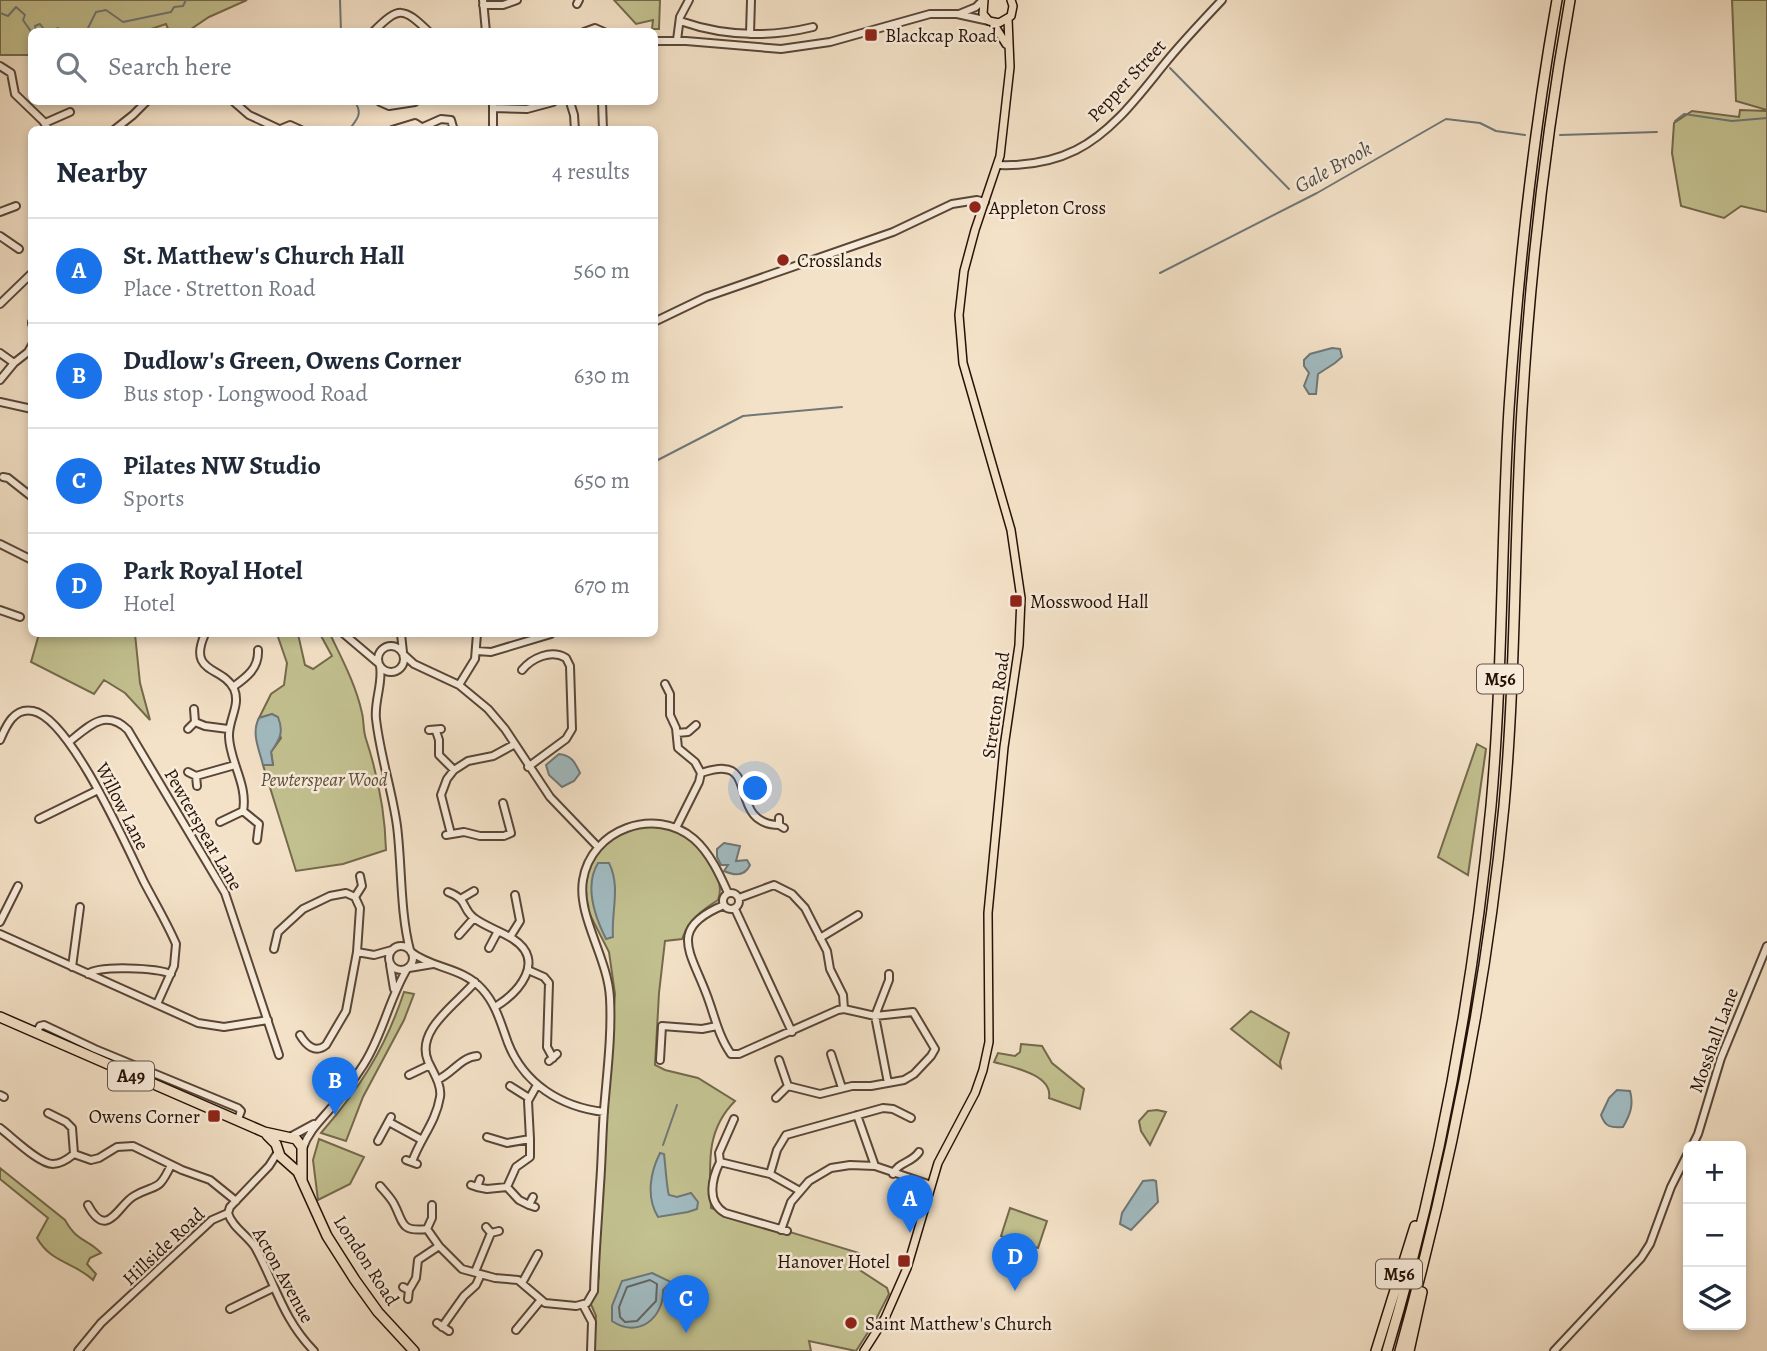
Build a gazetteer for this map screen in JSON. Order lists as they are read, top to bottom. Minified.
{"streets":{"highway":["M56","A49","London Road"],"main road":["Stretton Road"],"street":["Pepper Street","Willow Lane","Pewterspear Lane","Mosshall Lane","Hillside Road","Acton Avenue"]},"crossings":[["Pepper Street","Stretton Road"],["Willow Lane","Pewterspear Lane"],["A49","Hillside Road"],["A49","London Road"],["Hillside Road","London Road"],["Hillside Road","Acton Avenue"]],"water":["Gale Brook"],"parks":["Pewterspear Wood"],"places":{"transit":["Blackcap Road","Mosswood Hall","Owens Corner","Hanover Hotel"],"other":["Appleton Cross","Crosslands","Saint Matthew's Church"]},"page":{"search":"Search here","heading":["Nearby","4 results"],"list":[{"mark":"A","name":"St. Matthew's Church Hall","note":"Place · Stretton Road","value":"560 m"},{"mark":"B","name":"Dudlow's Green, Owens Corner","note":"Bus stop · Longwood Road","value":"630 m"},{"mark":"C","name":"Pilates NW Studio","note":"Sports","value":"650 m"},{"mark":"D","name":"Park Royal Hotel","note":"Hotel","value":"670 m"}],"pins":["B","A","D","C"],"map_buttons":["+","−"]}}
